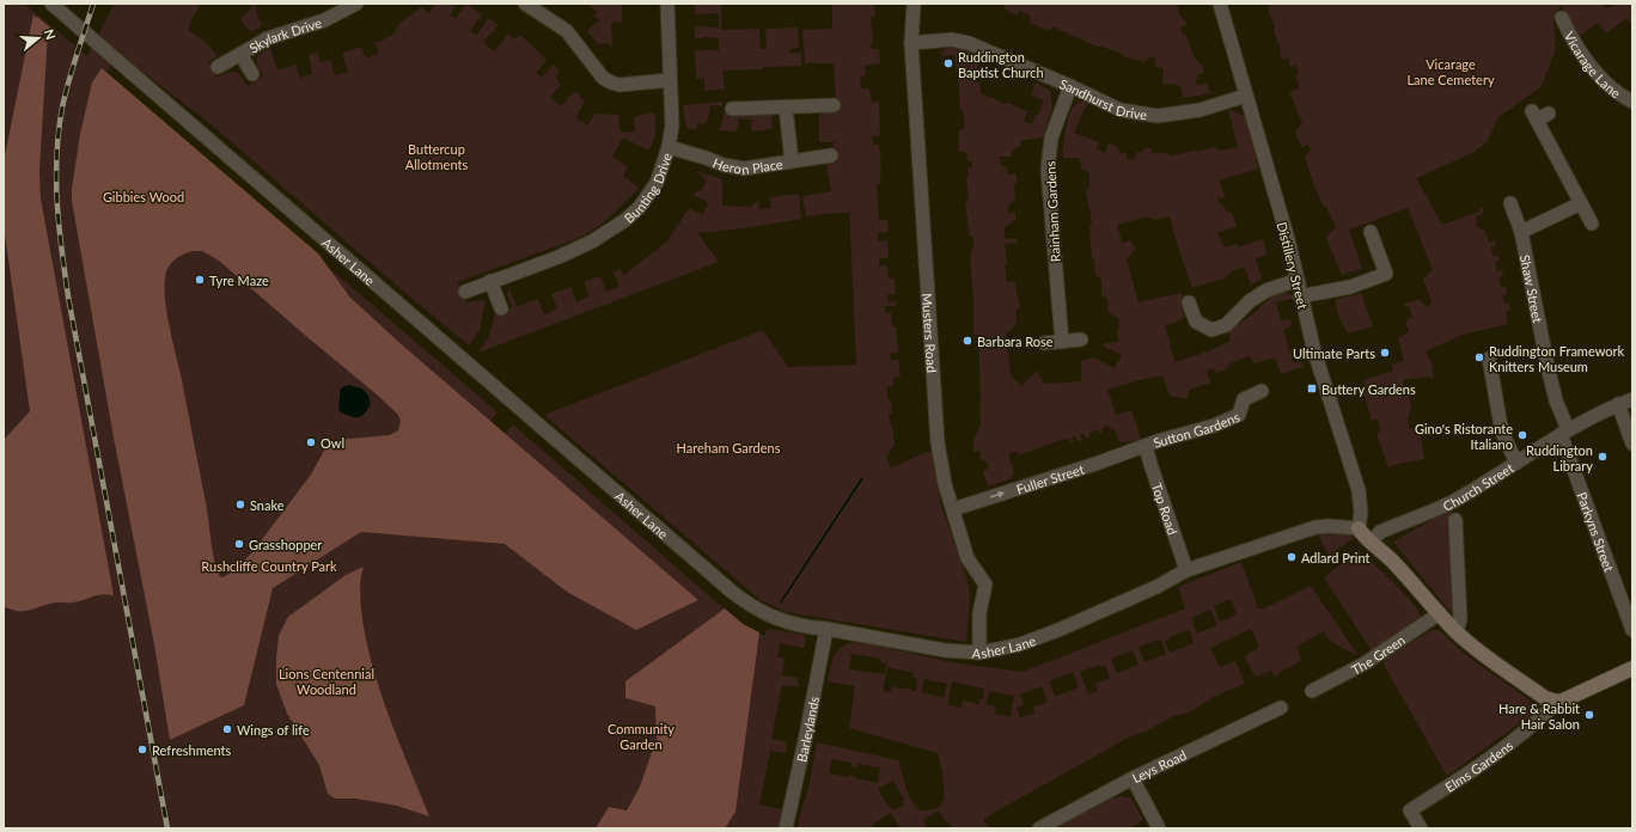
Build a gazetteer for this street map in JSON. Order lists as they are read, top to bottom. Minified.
{"streets":{"street":["Skylark Drive","Vicarage Lane","Sandhurst Drive","Heron Place","Bunting Drive","Rainham Gardens","Asher Lane","Distillery Street","Shaw Street","Musters Road","Sutton Gardens","Fuller Street","Church Street","Top Road","Parkyns Street","The Green","Barleylands","Elms Gardens","Leys Road"]},"crossings":[["Sandhurst Drive","Rainham Gardens"],["Sandhurst Drive","Distillery Street"],["Sandhurst Drive","Musters Road"],["Heron Place","Bunting Drive"],["Asher Lane","Distillery Street"],["Asher Lane","Musters Road"],["Asher Lane","Top Road"],["Asher Lane","Barleylands"],["Shaw Street","Church Street"],["Shaw Street","Parkyns Street"],["Musters Road","Fuller Street"],["Sutton Gardens","Fuller Street"],["Sutton Gardens","Top Road"],["Fuller Street","Top Road"],["Church Street","Parkyns Street"]],"one_way":["Fuller Street"],"parks":["Vicarage Lane Cemetery","Buttercup Allotments","Gibbies Wood","Hareham Gardens","Rushcliffe Country Park","Lions Centennial Woodland","Community Garden"],"places":{"other":["Ruddington Baptist Church","Tyre Maze","Barbara Rose","Ultimate Parts","Ruddington Framework Knitters Museum","Gino's Ristorante Italiano","Owl","Ruddington Library","Snake","Grasshopper","Adlard Print","Hare & Rabbit Hair Salon","Wings of life","Refreshments"],"transit":["Buttery Gardens"]},"north":"right"}
